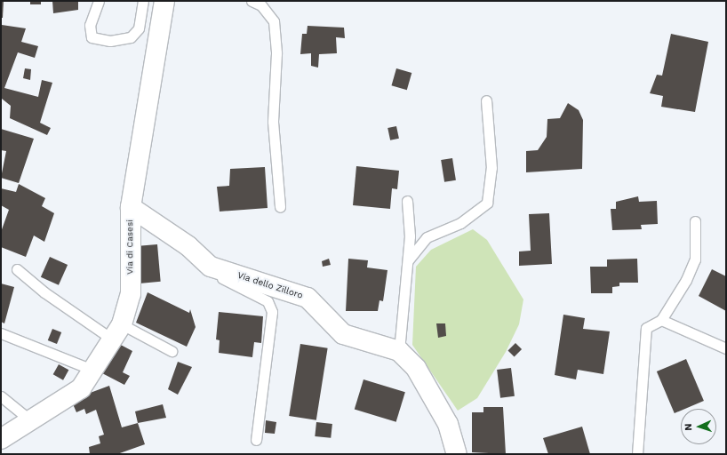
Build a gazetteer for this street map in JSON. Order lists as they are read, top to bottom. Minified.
{"streets":{"street":["Via di Casesi","Via dello Zilloro"]},"crossings":[["Via di Casesi","Via dello Zilloro"]],"north":"left"}
